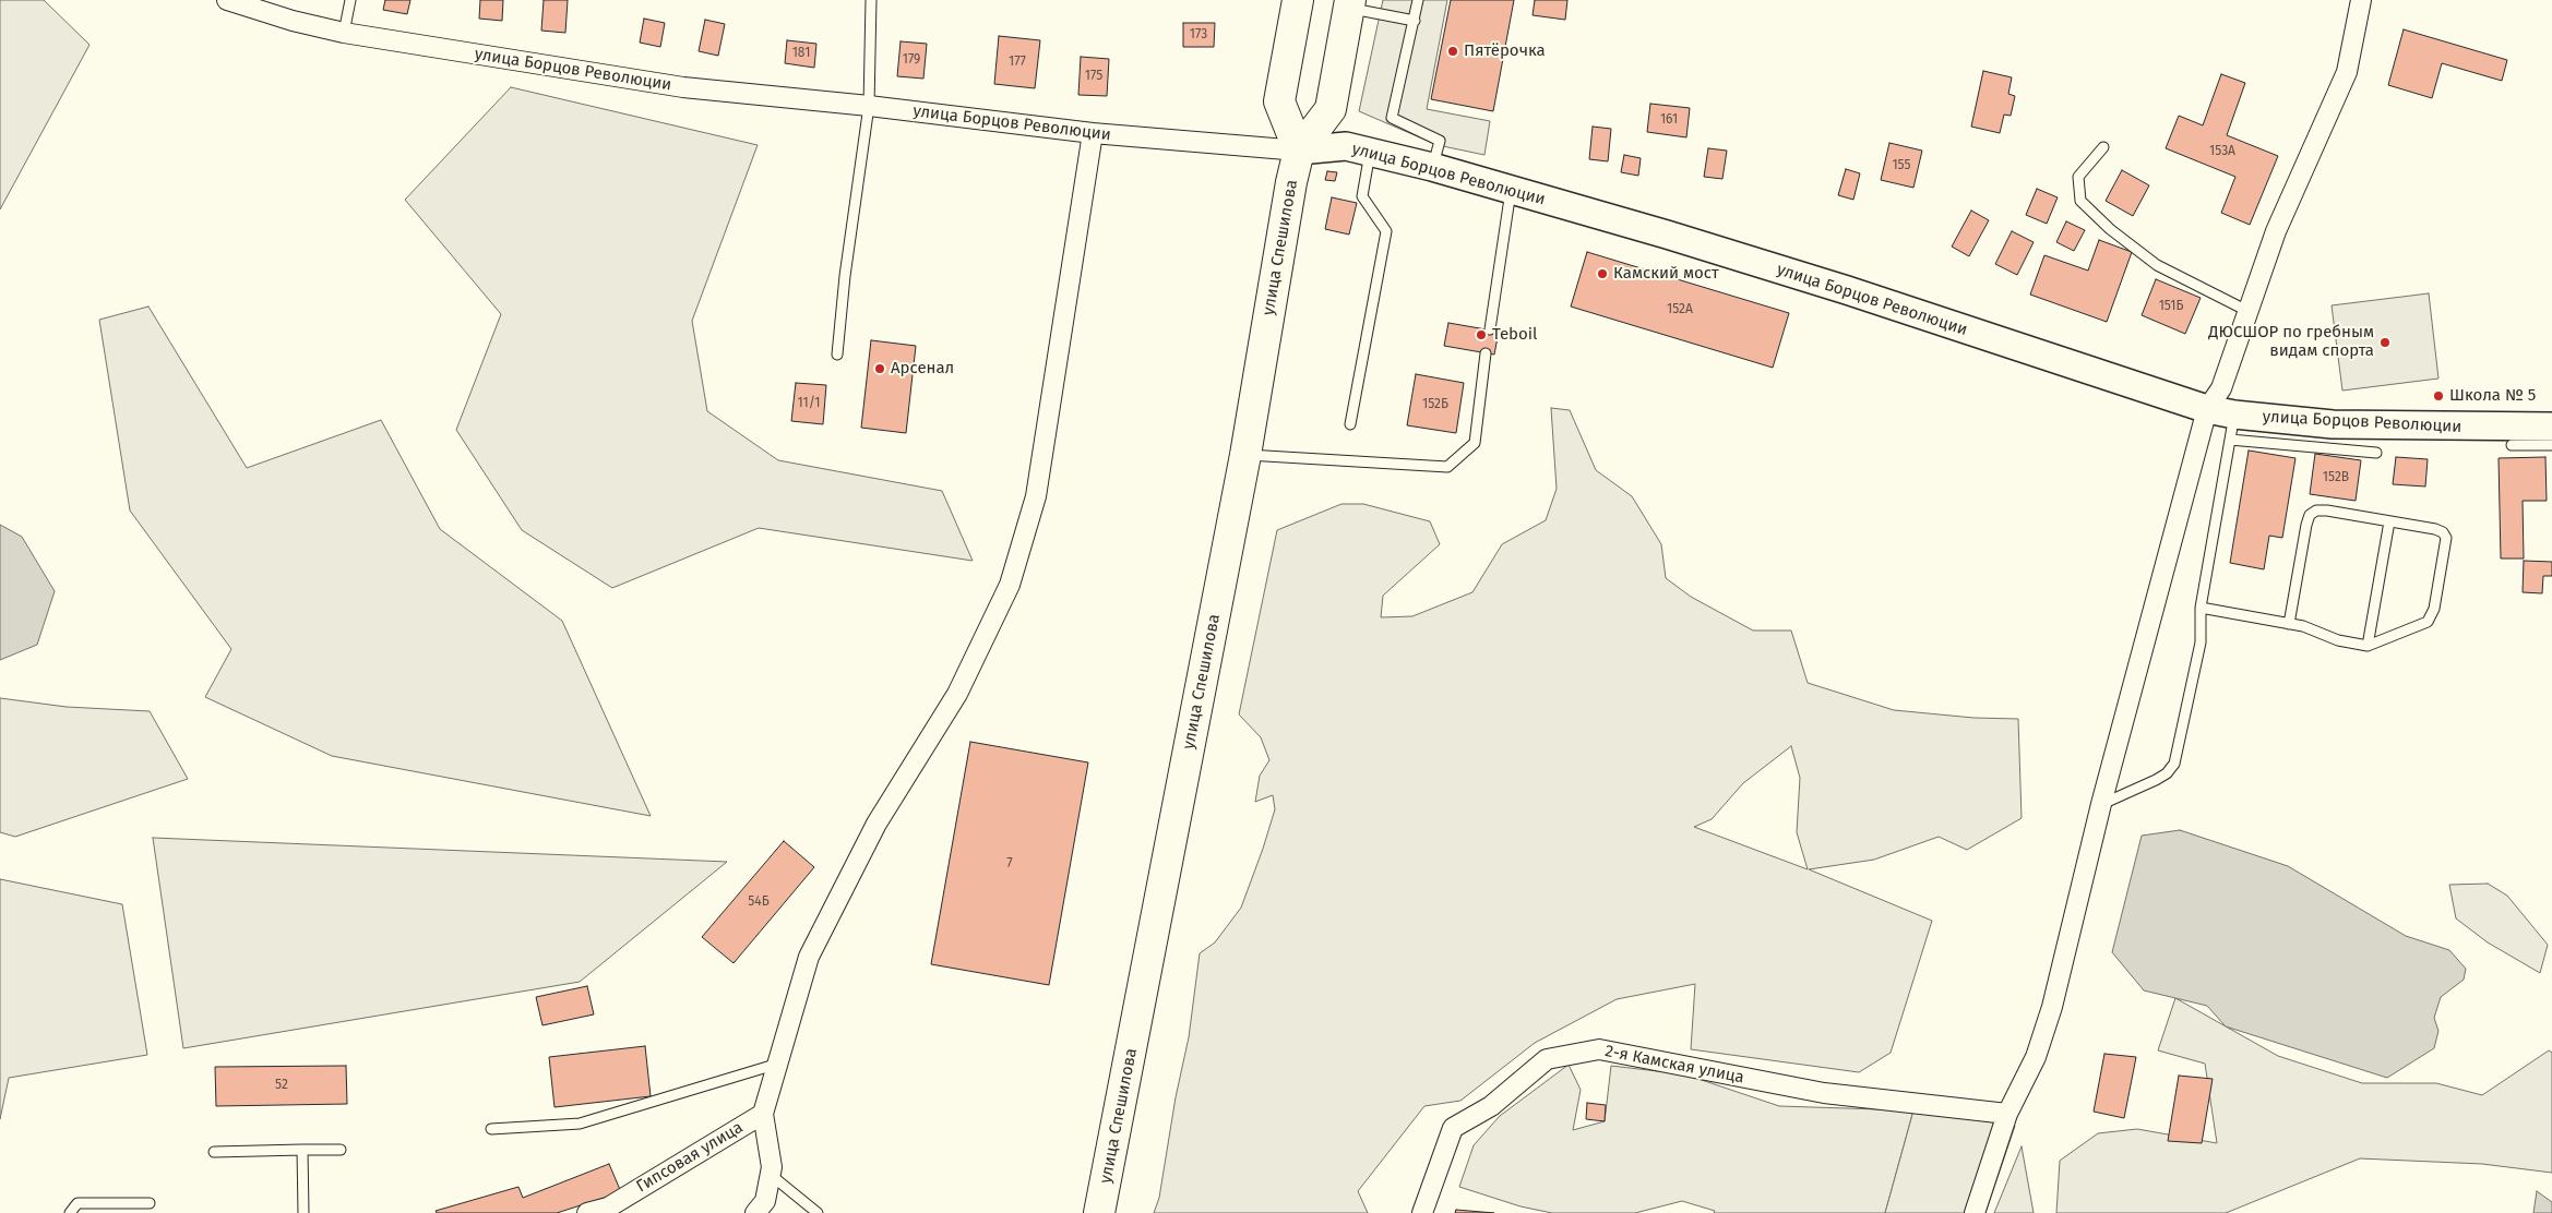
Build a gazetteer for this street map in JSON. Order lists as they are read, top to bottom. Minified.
{"streets":{"main road":["улица Спешилова"],"street":["улица Борцов Революции","2-я Камская улица","Гипсовая улица"]},"crossings":[["улица Борцов Революции","улица Спешилова"]],"places":["Пятёрочка","Камский мост","Teboil","ДЮСШОР по гребным видам спорта","Арсенал","Школа № 5"],"house_numbers":["173","181","179","177","175","161","153А","155","151Б","152А","11/1","152Б","152В","7","54Б","52"]}
